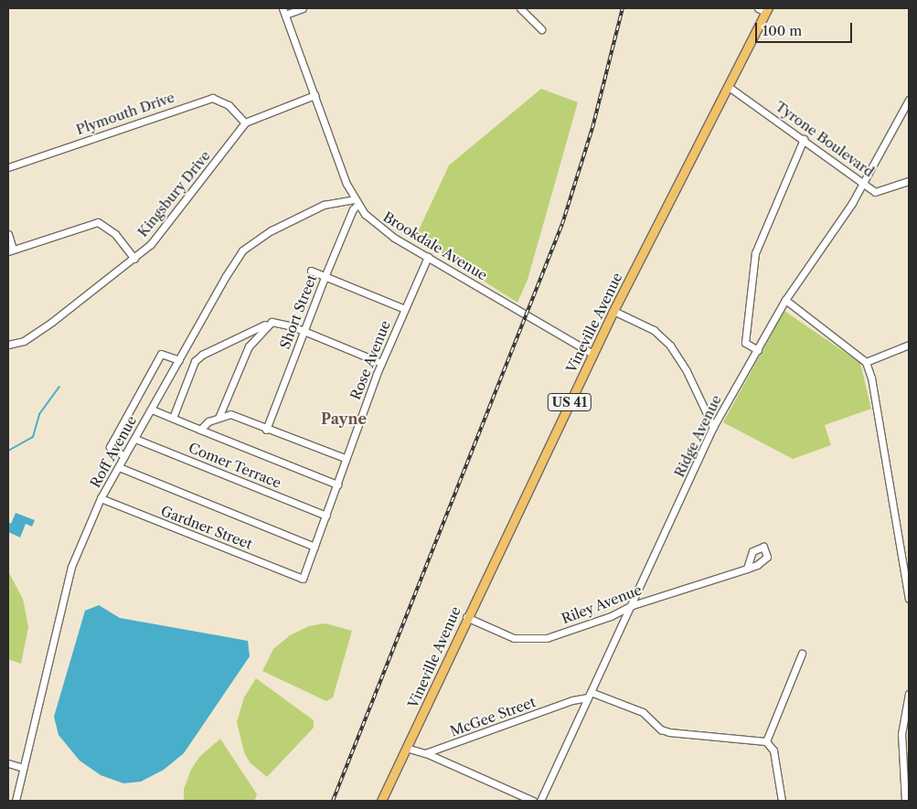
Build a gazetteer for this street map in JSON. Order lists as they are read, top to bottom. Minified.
{"streets":{"main road":["Vineville Avenue","US 41"],"street":["Plymouth Drive","Tyrone Boulevard","Kingsbury Drive","Brookdale Avenue","Short Street","Rose Avenue","Ridge Avenue","Roff Avenue","Comer Terrace","Gardner Street","Riley Avenue","McGee Street"]},"crossings":[["Plymouth Drive","Kingsbury Drive"],["Tyrone Boulevard","Vineville Avenue"],["Tyrone Boulevard","Ridge Avenue"],["Brookdale Avenue","Short Street"],["Brookdale Avenue","Vineville Avenue"],["Brookdale Avenue","Rose Avenue"],["Brookdale Avenue","Roff Avenue"],["Short Street","Roff Avenue"],["Vineville Avenue","Riley Avenue"],["Rose Avenue","Comer Terrace"],["Rose Avenue","Gardner Street"],["Ridge Avenue","Riley Avenue"],["Ridge Avenue","McGee Street"],["Roff Avenue","Comer Terrace"],["Roff Avenue","Gardner Street"]],"districts":["Payne"],"scale_bar":"100 m"}
